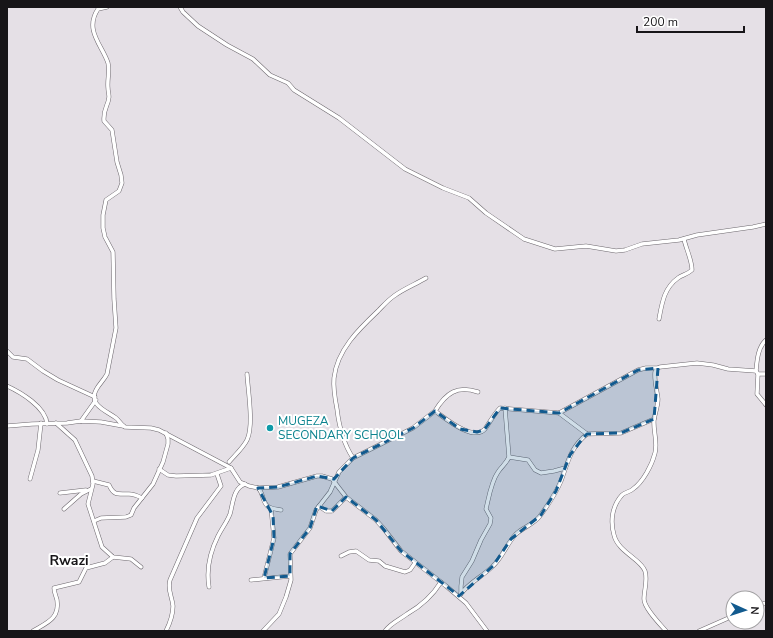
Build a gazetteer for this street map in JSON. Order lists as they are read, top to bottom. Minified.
{"districts":["Rwazi"],"places":["MUGEZA SECONDARY SCHOOL"],"scale_bar":"200 m","north":"right"}
